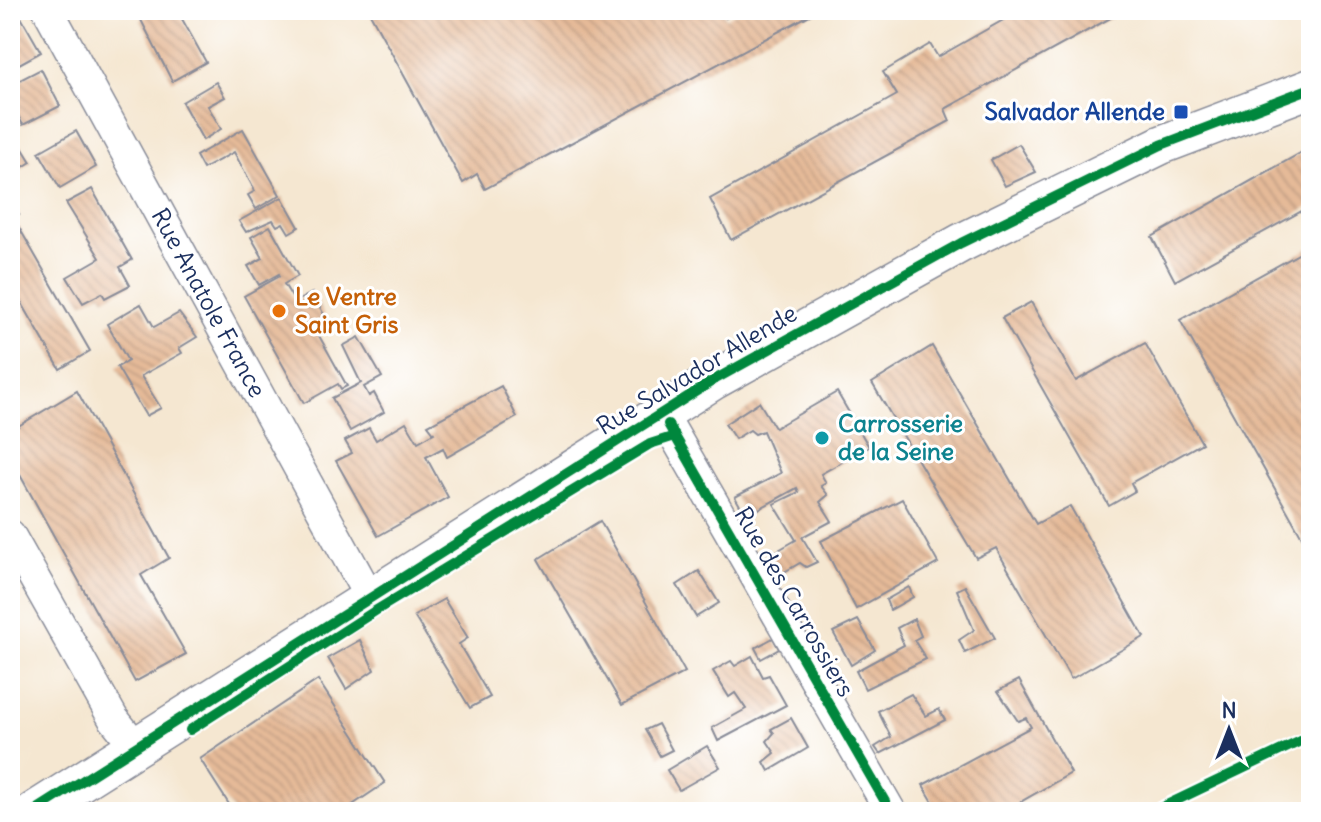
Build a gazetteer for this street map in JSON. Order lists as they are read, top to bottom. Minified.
{"streets":{"street":["Rue Anatole France","Rue Salvador Allende","Rue des Carrossiers"]},"crossings":[["Rue Anatole France","Rue Salvador Allende"],["Rue Salvador Allende","Rue des Carrossiers"]],"places":{"transit":["Salvador Allende"],"other":["Le Ventre Saint Gris","Carrosserie de la Seine"]},"north":"top"}
